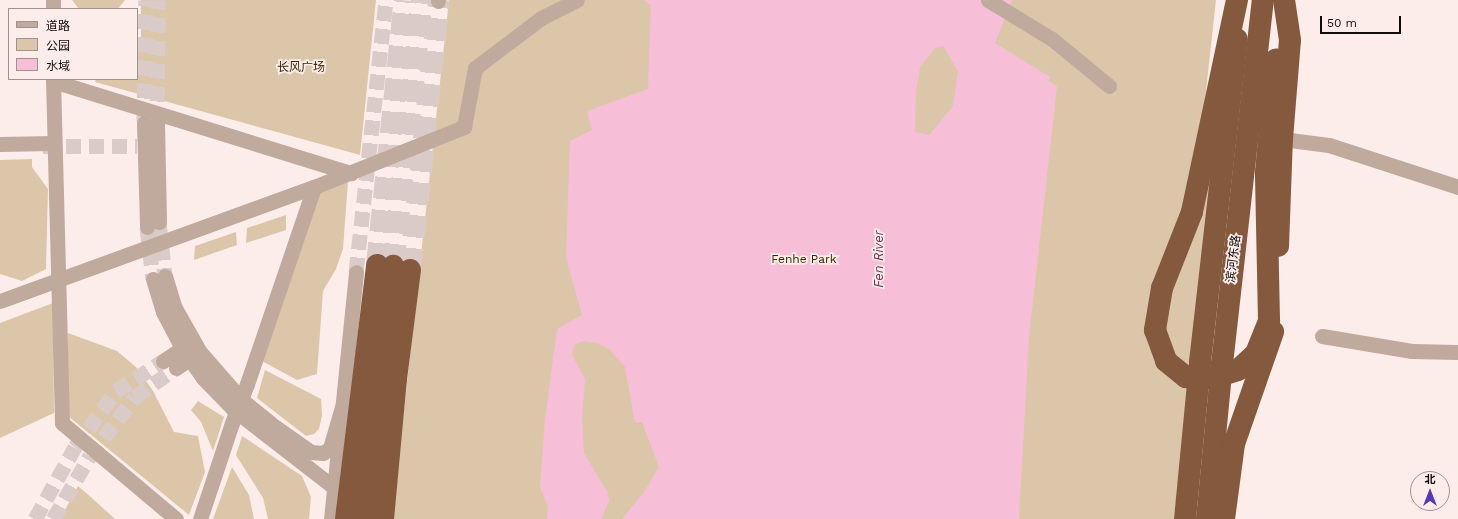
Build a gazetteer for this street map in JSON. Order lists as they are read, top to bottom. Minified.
{"streets":{"highway":["滨河东路"]},"water":["Fen River"],"parks":["长风广场","Fenhe Park"],"legend":["道路","公园","水域"],"scale_bar":"50 m","north":"top"}
